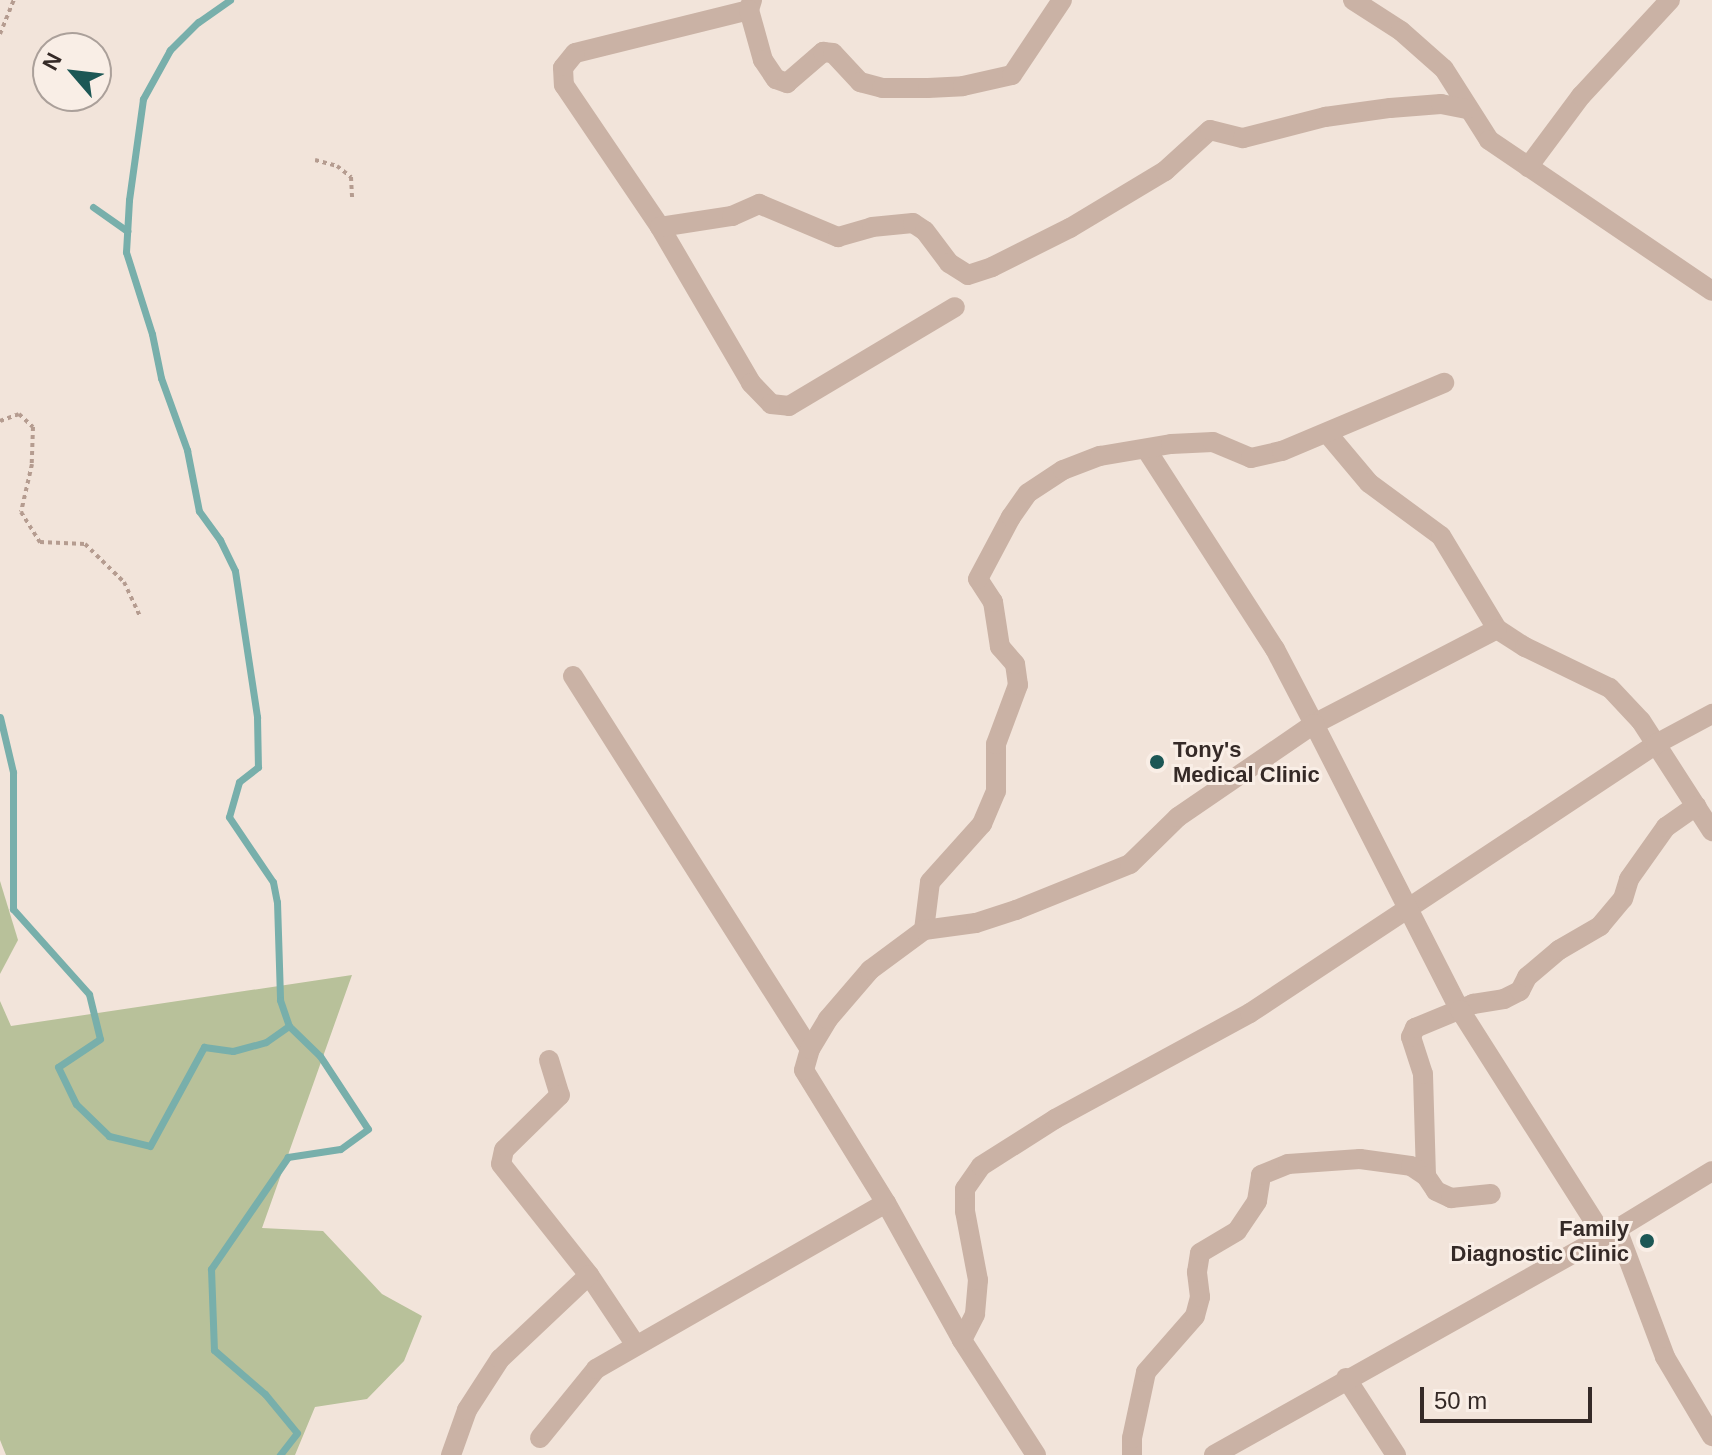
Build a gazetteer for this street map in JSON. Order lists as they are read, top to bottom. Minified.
{"places":["Tony's Medical Clinic","Family Diagnostic Clinic"],"scale_bar":"50 m","north":"top left"}
